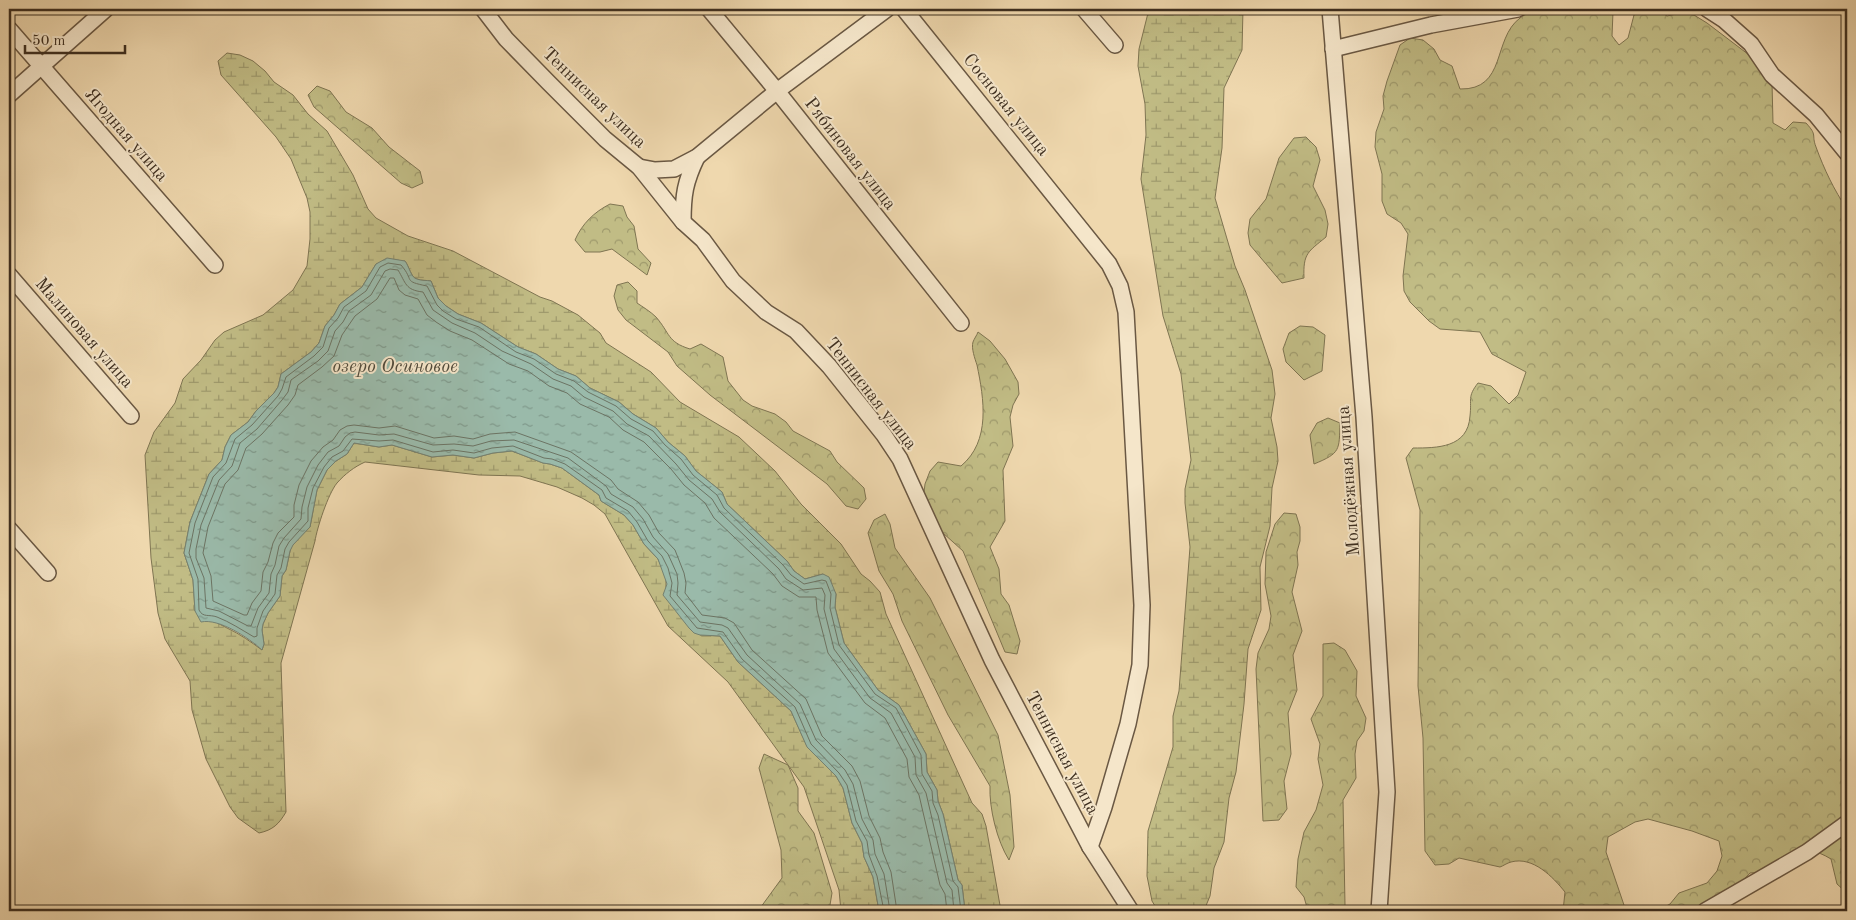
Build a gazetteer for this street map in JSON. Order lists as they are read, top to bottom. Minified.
{"streets":{"street":["Теннисная улица","Сосновая улица","Ягодная улица","Рябиновая улица","Малиновая улица","Молодёжная улица"]},"crossings":[["Теннисная улица","Сосновая улица"]],"water":["озеро Осиновое"],"scale_bar":"50 m"}
